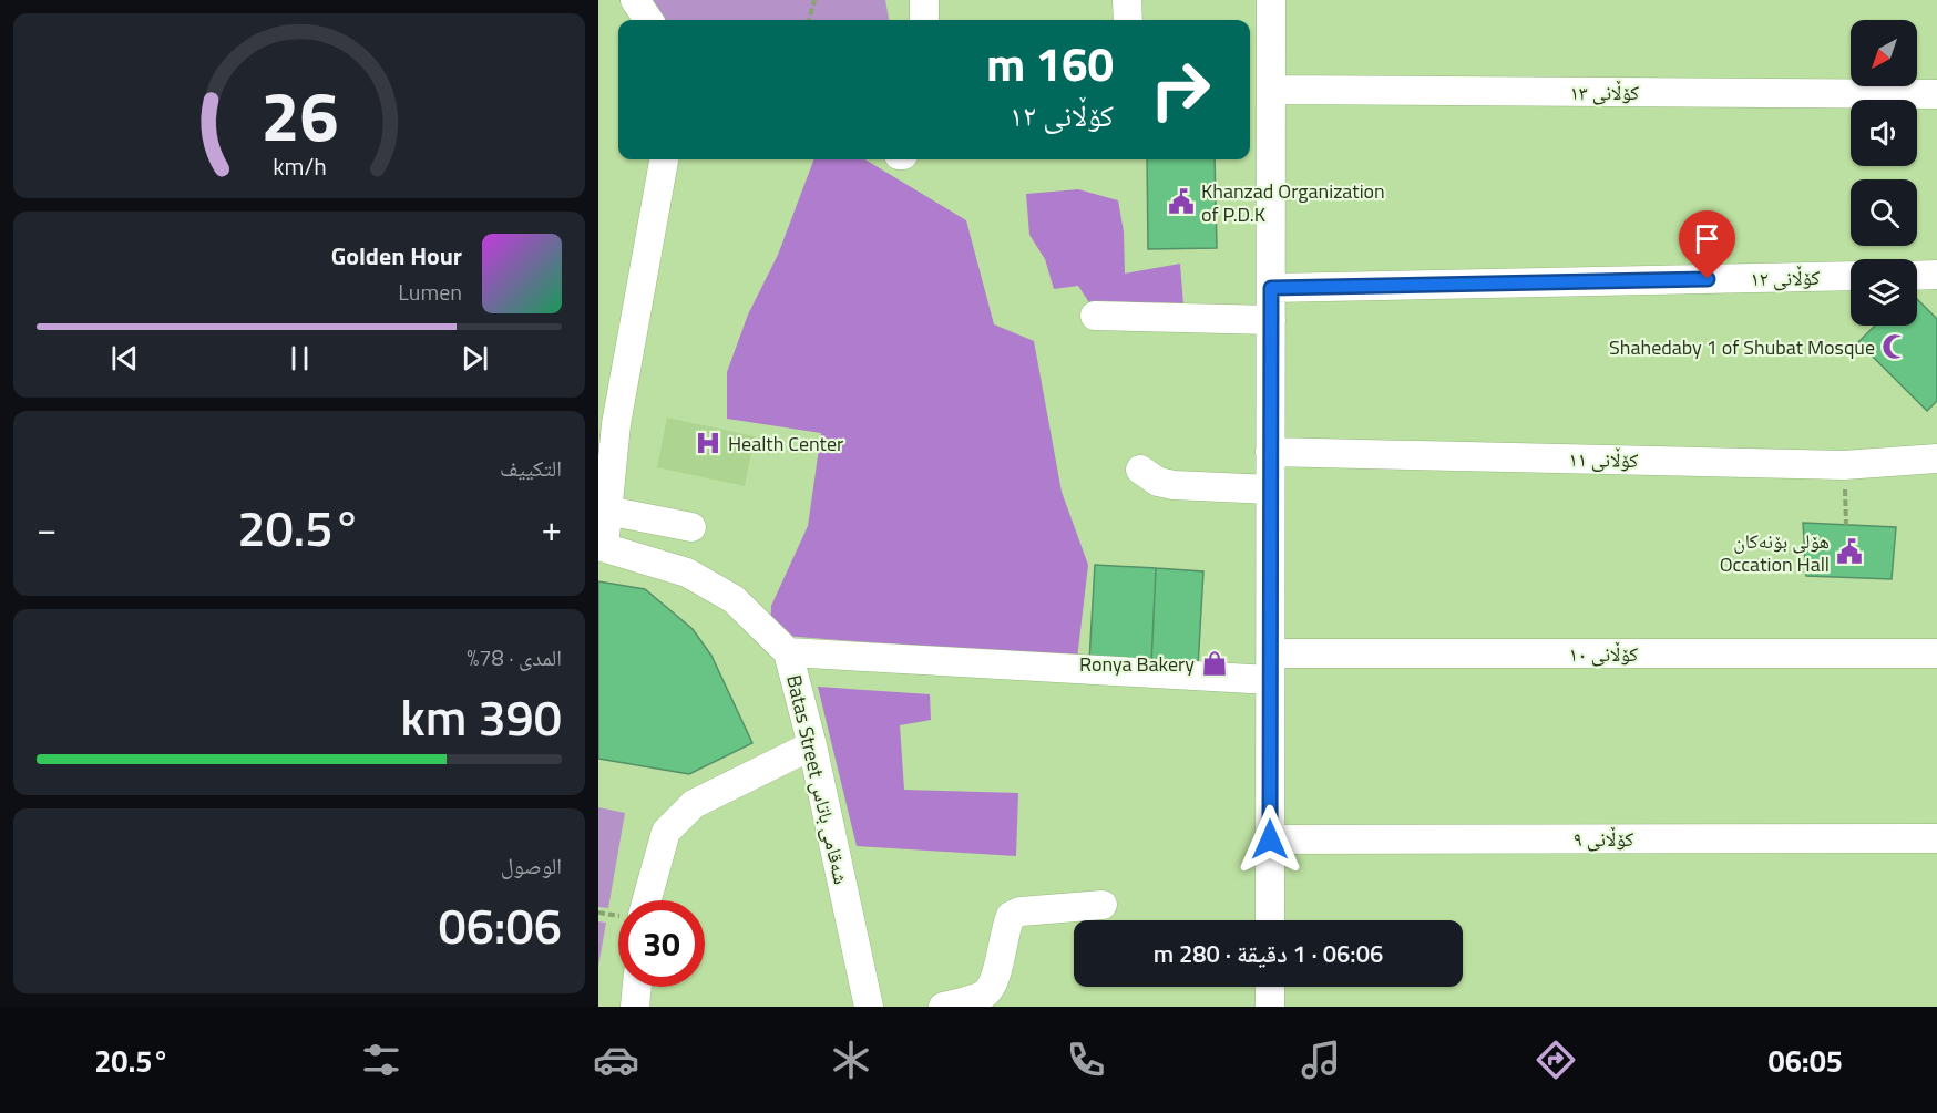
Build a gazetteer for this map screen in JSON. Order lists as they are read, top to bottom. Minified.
{"streets":{"street":["کۆڵانی ١٣","کۆڵانی ١٢","کۆڵانی ١١","کۆڵانی ١٠","Batas Street شەقامی باتاس","کۆڵانی ٩"]},"crossings":[["کۆڵانی ١٠","Batas Street شەقامی باتاس"]],"places":{"public building":["Khanzad Organization of P.D.K","هۆلی بۆنەکان Occation Hall"],"mosque":["Shahedaby 1 of Shubat Mosque"],"hospital":["Health Center"],"shop":["Ronya Bakery"]},"north":"bottom left","page":{"turn":["160 m","کۆڵانی ١٢"],"song":["Golden Hour","Lumen"],"tile":["التكييف",["المدى · 78%","390 km"],["الوصول","06:06"]],"heat":["−","20.5°","+"],"limit":"30","trip":"06:06 · 1 دقيقة · 280 m","tabs":["06:05","20.5°"],"gauge":["26","km/h"]}}
